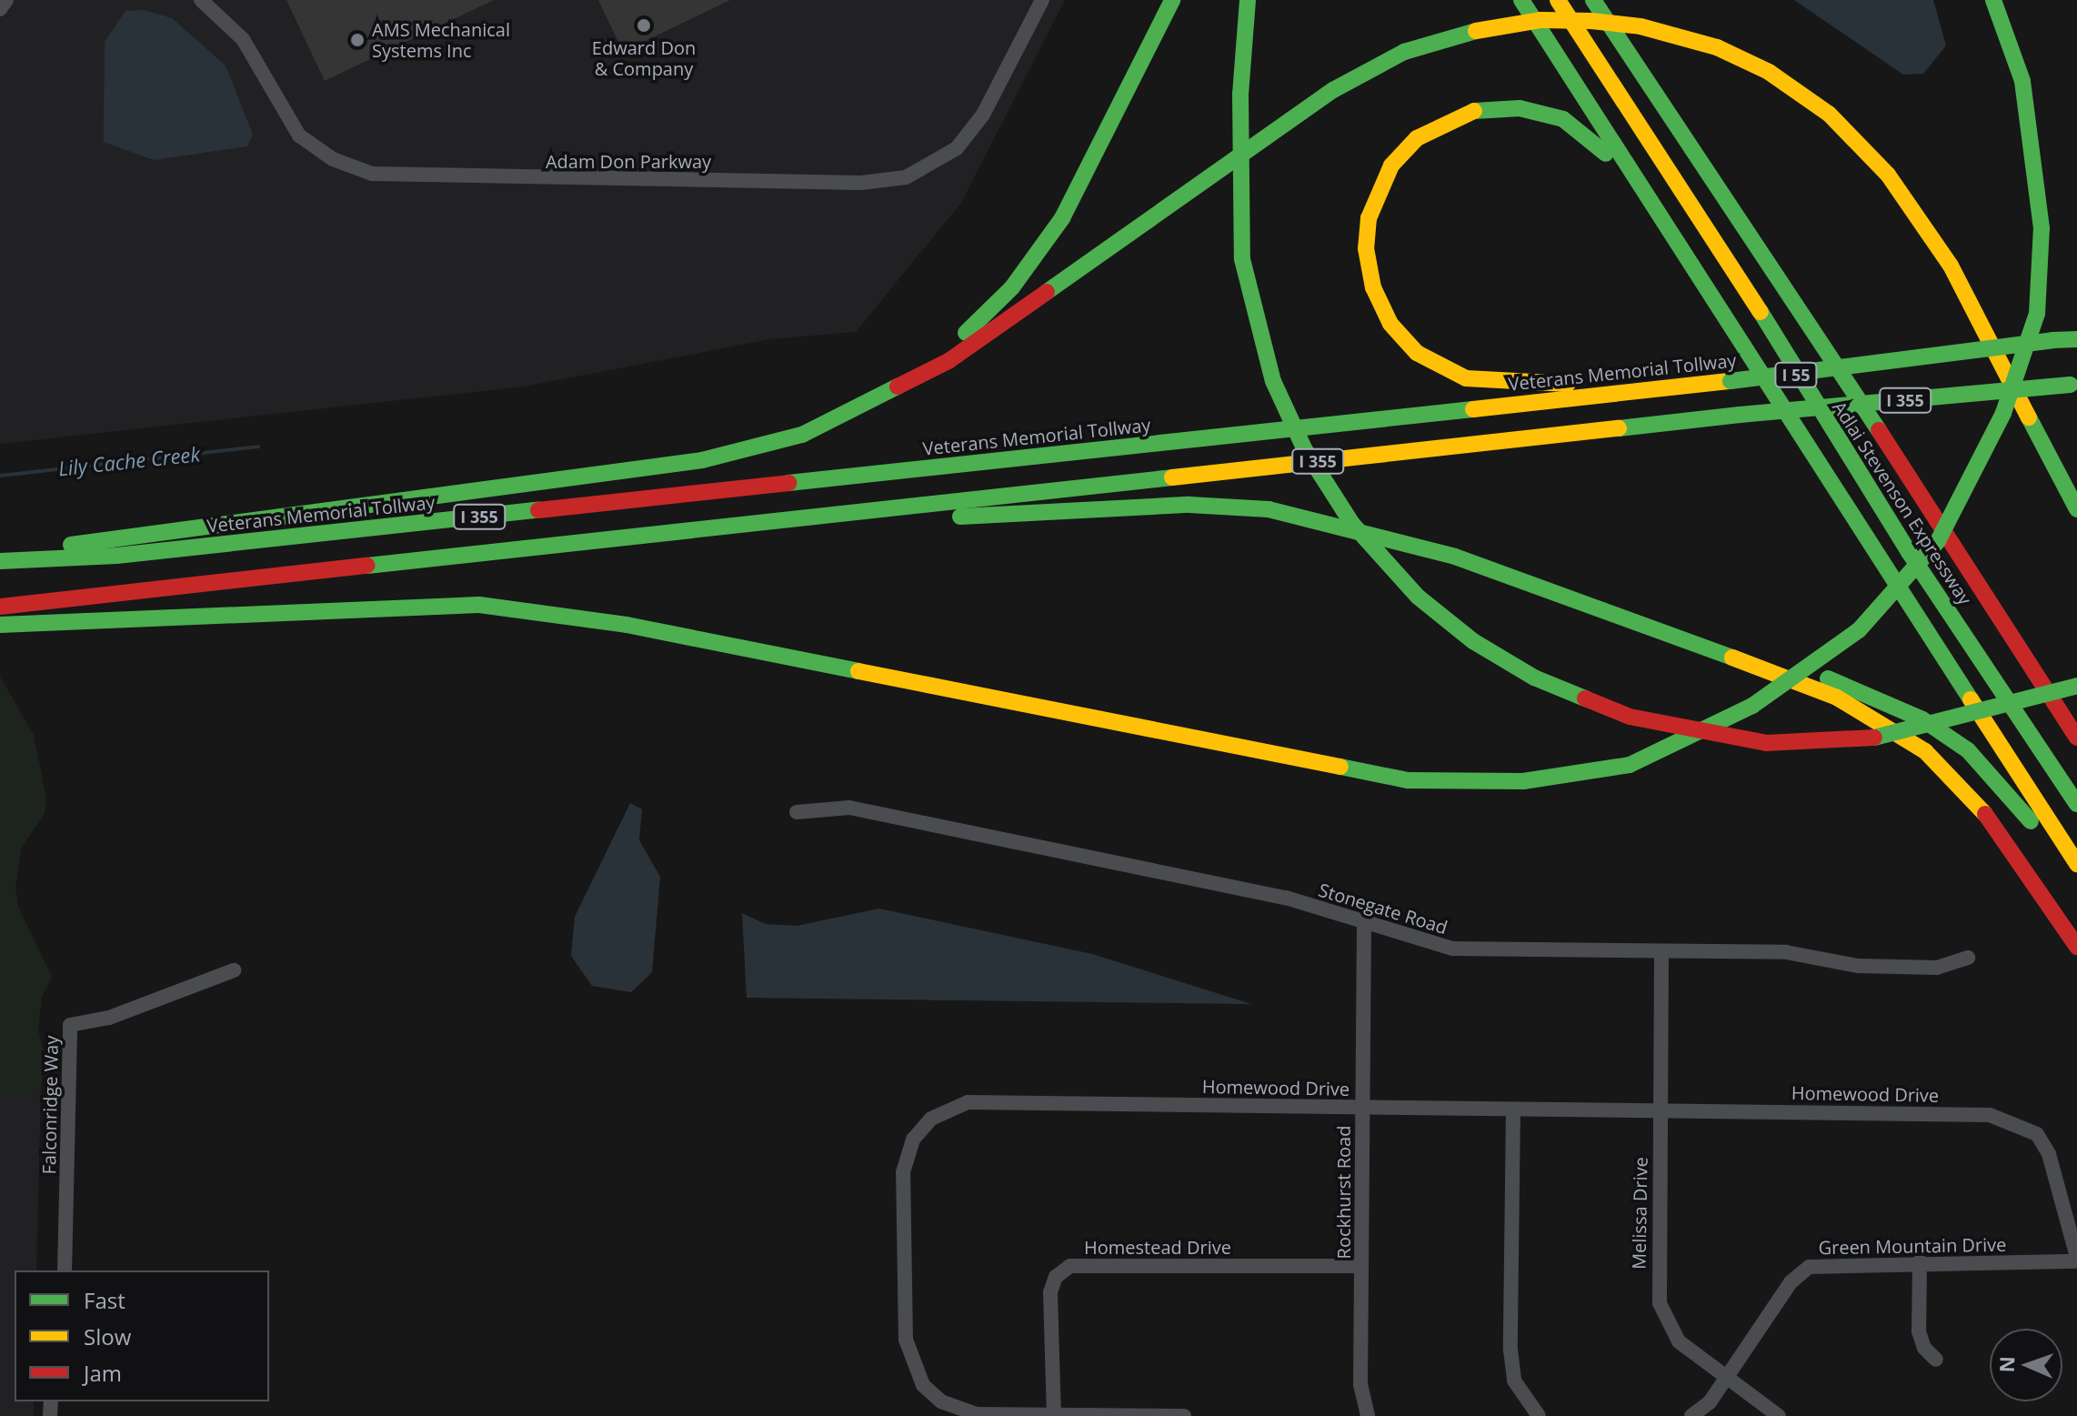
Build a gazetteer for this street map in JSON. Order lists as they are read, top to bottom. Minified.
{"streets":{"highway":["Veterans Memorial Tollway","I 55","I 355","Adlai Stevenson Expressway"],"street":["Adam Don Parkway","Stonegate Road","Homewood Drive","Falconridge Way","Rockhurst Road","Melissa Drive","Green Mountain Drive","Homestead Drive"]},"crossings":[["Stonegate Road","Rockhurst Road"],["Stonegate Road","Melissa Drive"],["Homewood Drive","Rockhurst Road"],["Homewood Drive","Melissa Drive"],["Homewood Drive","Green Mountain Drive"],["Homewood Drive","Homestead Drive"],["Rockhurst Road","Homestead Drive"],["Melissa Drive","Green Mountain Drive"]],"water":["Lily Cache Creek"],"places":["Edward Don & Company","AMS Mechanical Systems Inc"],"legend":["Fast","Slow","Jam"],"north":"left"}
